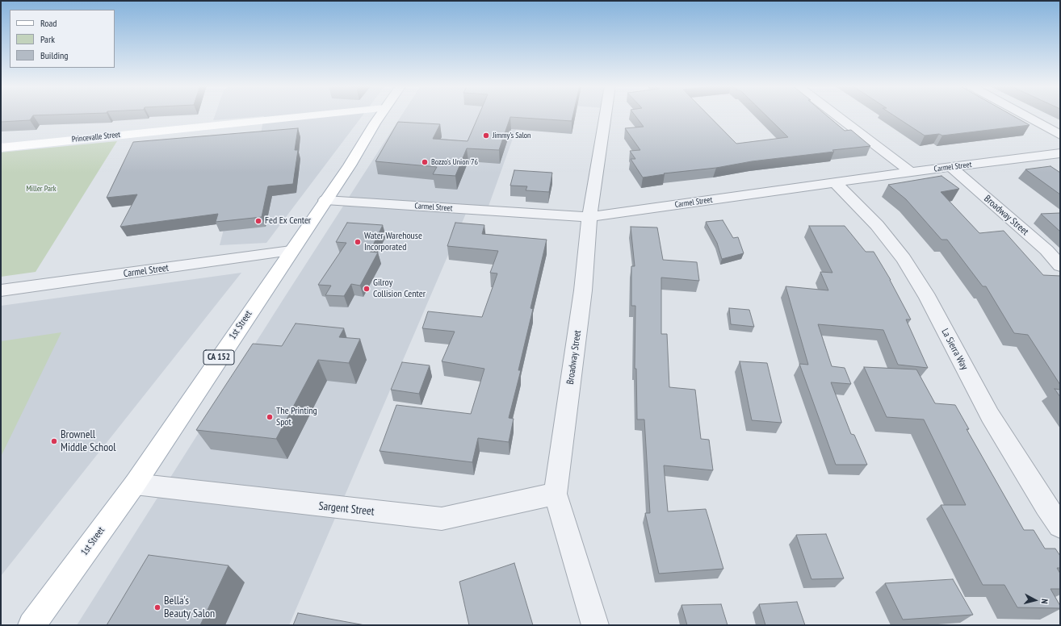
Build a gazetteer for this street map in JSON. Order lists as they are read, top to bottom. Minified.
{"streets":{"main road":["Princevalle Street","1st Street","CA 152"],"street":["Carmel Street","Broadway Street","La Sierra Way","Sargent Street"]},"crossings":[["Carmel Street","Broadway Street"],["Carmel Street","1st Street"],["Carmel Street","La Sierra Way"],["Broadway Street","Sargent Street"],["1st Street","Sargent Street"]],"parks":["Miller Park"],"places":["Jimmy's Salon","Bozzo’s Union 76","Fed Ex Center","Water Warehouse Incorporated","Gilroy Collision Center","The Printing Spot","Brownell Middle School","Bella's Beauty Salon"],"legend":["Road","Park","Building"],"north":"right"}
